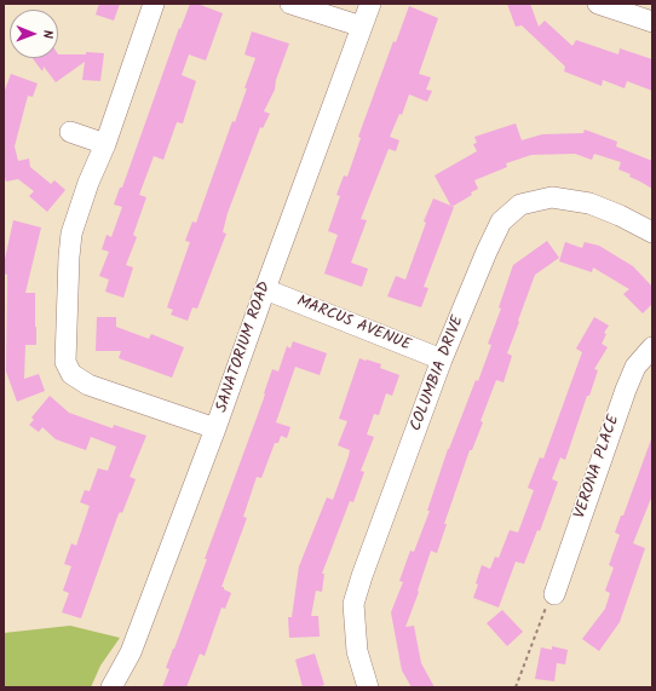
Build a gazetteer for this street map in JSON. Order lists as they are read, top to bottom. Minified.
{"streets":{"street":["MARCUS AVENUE","SANATORIUM ROAD","COLUMBIA DRIVE","VERONA PLACE"]},"crossings":[["MARCUS AVENUE","SANATORIUM ROAD"],["MARCUS AVENUE","COLUMBIA DRIVE"]],"north":"right"}
